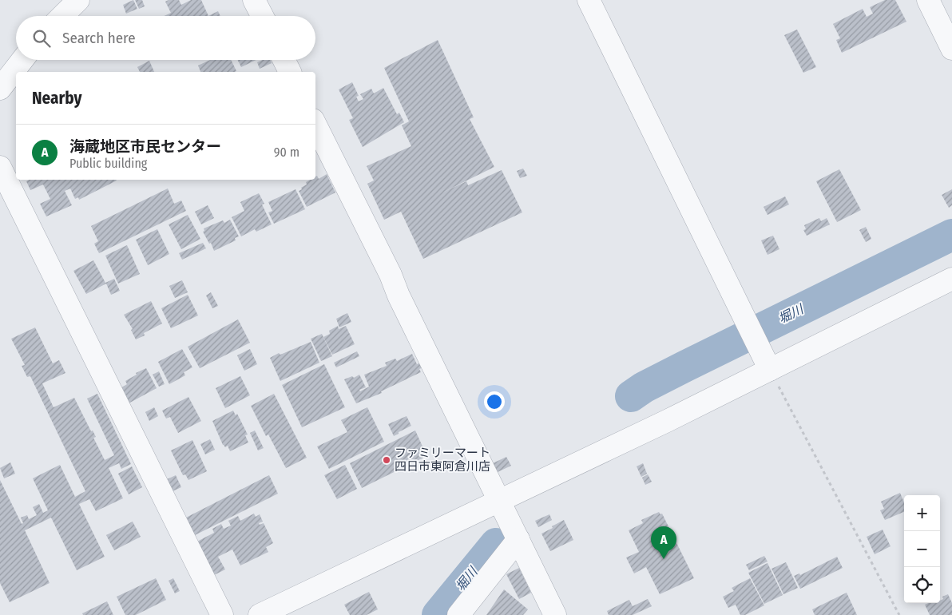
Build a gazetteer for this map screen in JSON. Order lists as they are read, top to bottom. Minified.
{"water":["堀川"],"places":["ファミリーマート 四日市東阿倉川店"],"page":{"search":"Search here","heading":"Nearby","list":[{"mark":"A","name":"海蔵地区市民センター","note":"Public building","value":"90 m"}],"map_buttons":["+","−"],"pins":"A"}}
